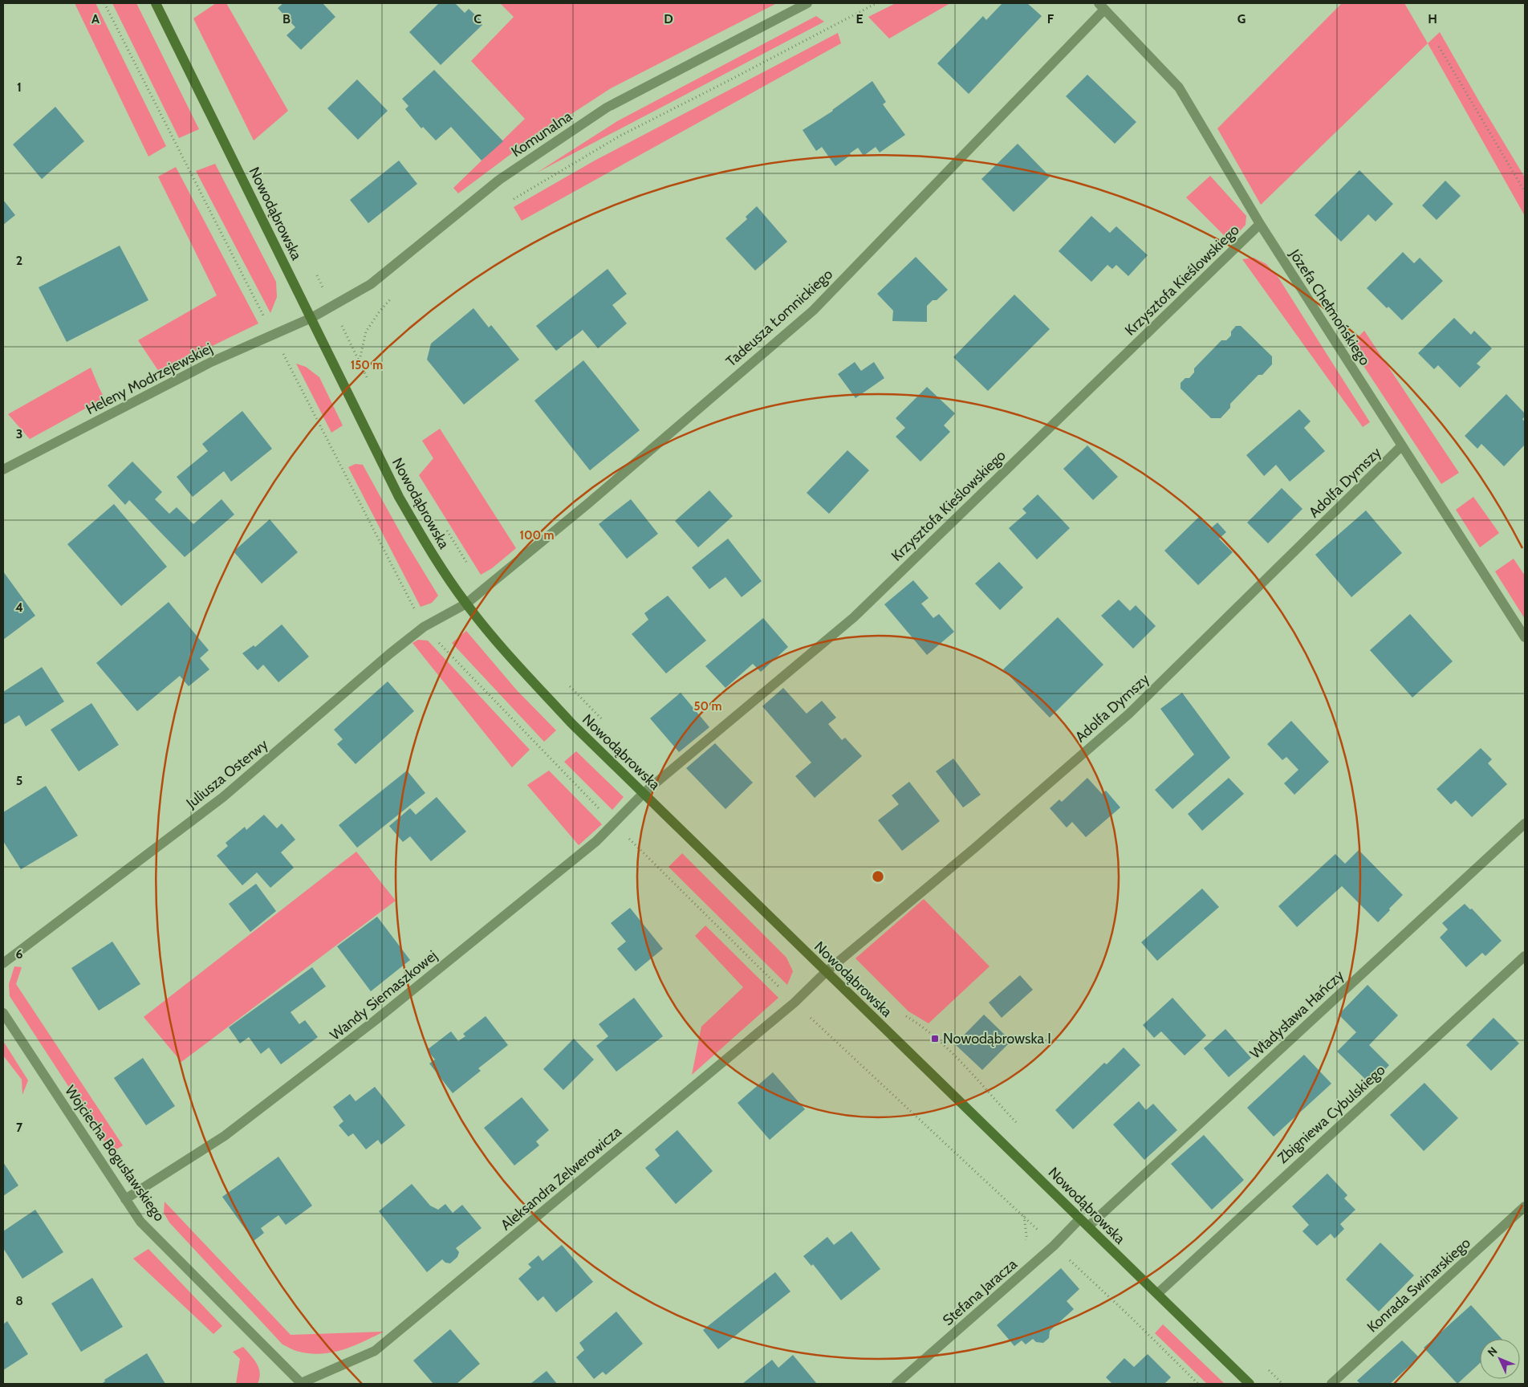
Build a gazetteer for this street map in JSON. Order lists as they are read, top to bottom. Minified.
{"streets":{"street":["Komunalna","Nowodąbrowska","Krzysztofa Kieślowskiego","Józefa Chełmońskiego","Tadeusza Łomnickiego","Heleny Modrzejewskiej","Adolfa Dymszy","Juliusza Osterwy","Wandy Siemaszkowej","Władysława Hańczy","Zbigniewa Cybulskiego","Wojciecha Bogusławskiego","Aleksandra Zelwerowicza","Konrada Swinarskiego","Stefana Jaracza"]},"crossings":[["Komunalna","Nowodąbrowska"],["Komunalna","Heleny Modrzejewskiej"],["Nowodąbrowska","Krzysztofa Kieślowskiego"],["Nowodąbrowska","Tadeusza Łomnickiego"],["Nowodąbrowska","Heleny Modrzejewskiej"],["Nowodąbrowska","Adolfa Dymszy"],["Nowodąbrowska","Juliusza Osterwy"],["Nowodąbrowska","Wandy Siemaszkowej"],["Nowodąbrowska","Władysława Hańczy"],["Nowodąbrowska","Zbigniewa Cybulskiego"],["Nowodąbrowska","Aleksandra Zelwerowicza"],["Nowodąbrowska","Stefana Jaracza"],["Krzysztofa Kieślowskiego","Józefa Chełmońskiego"],["Krzysztofa Kieślowskiego","Wandy Siemaszkowej"],["Józefa Chełmońskiego","Tadeusza Łomnickiego"],["Józefa Chełmońskiego","Adolfa Dymszy"],["Tadeusza Łomnickiego","Juliusza Osterwy"],["Adolfa Dymszy","Aleksandra Zelwerowicza"],["Wandy Siemaszkowej","Wojciecha Bogusławskiego"],["Wojciecha Bogusławskiego","Aleksandra Zelwerowicza"]],"places":{"transit":["Nowodąbrowska I"]},"north":"top left","grid":{"columns":["A","B","C","D","E","F","G","H"],"rows":["1","2","3","4","5","6","7","8"]},"rings":["150 m","100 m","50 m"]}
